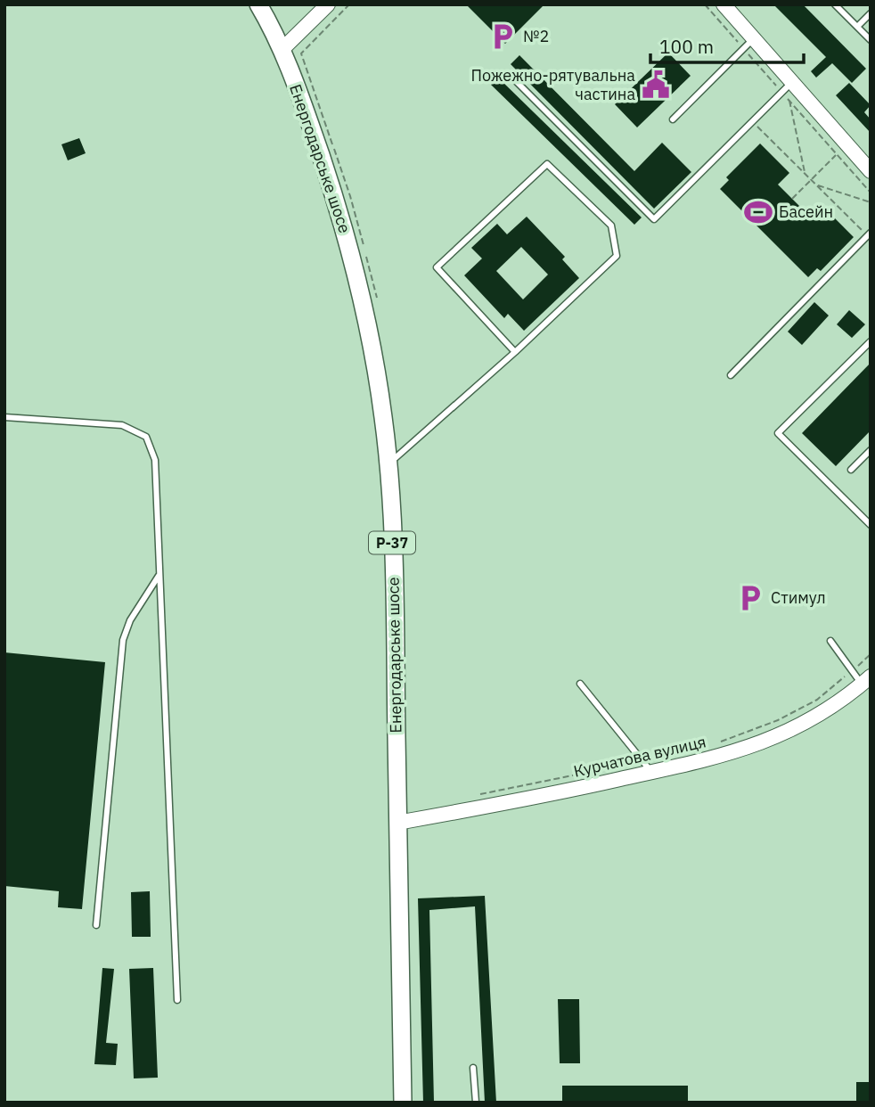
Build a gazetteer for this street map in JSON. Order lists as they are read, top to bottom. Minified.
{"streets":{"main road":["Енергодарське шосе","Р-37"],"street":["Курчатова вулиця"]},"crossings":[["Енергодарське шосе","Курчатова вулиця"]],"places":{"parking":["№2","Стимул"],"public building":["Пожежно-рятувальна частина"],"sports":["Басейн"]},"scale_bar":"100 m"}
